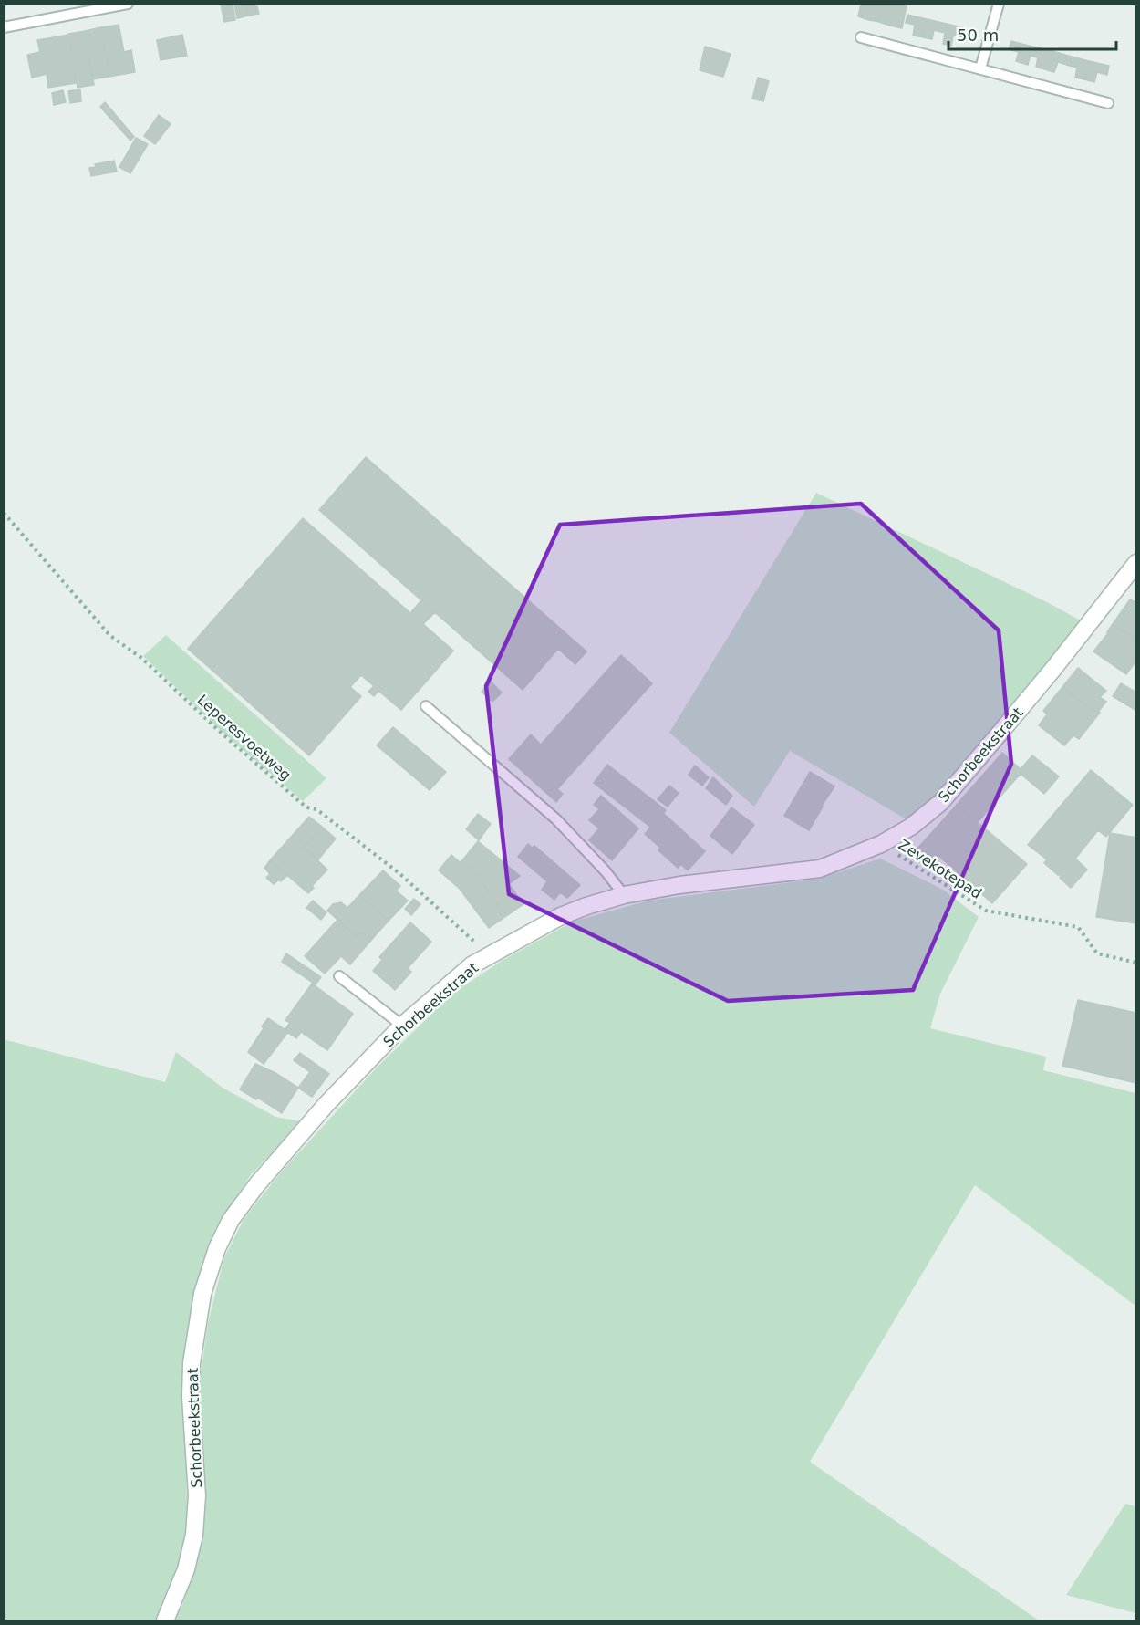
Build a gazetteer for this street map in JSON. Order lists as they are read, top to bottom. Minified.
{"streets":{"street":["Schorbeekstraat"],"path":["Leperesvoetweg","Zevekotepad"]},"crossings":[["Leperesvoetweg","Schorbeekstraat"],["Schorbeekstraat","Zevekotepad"]],"scale_bar":"50 m"}
